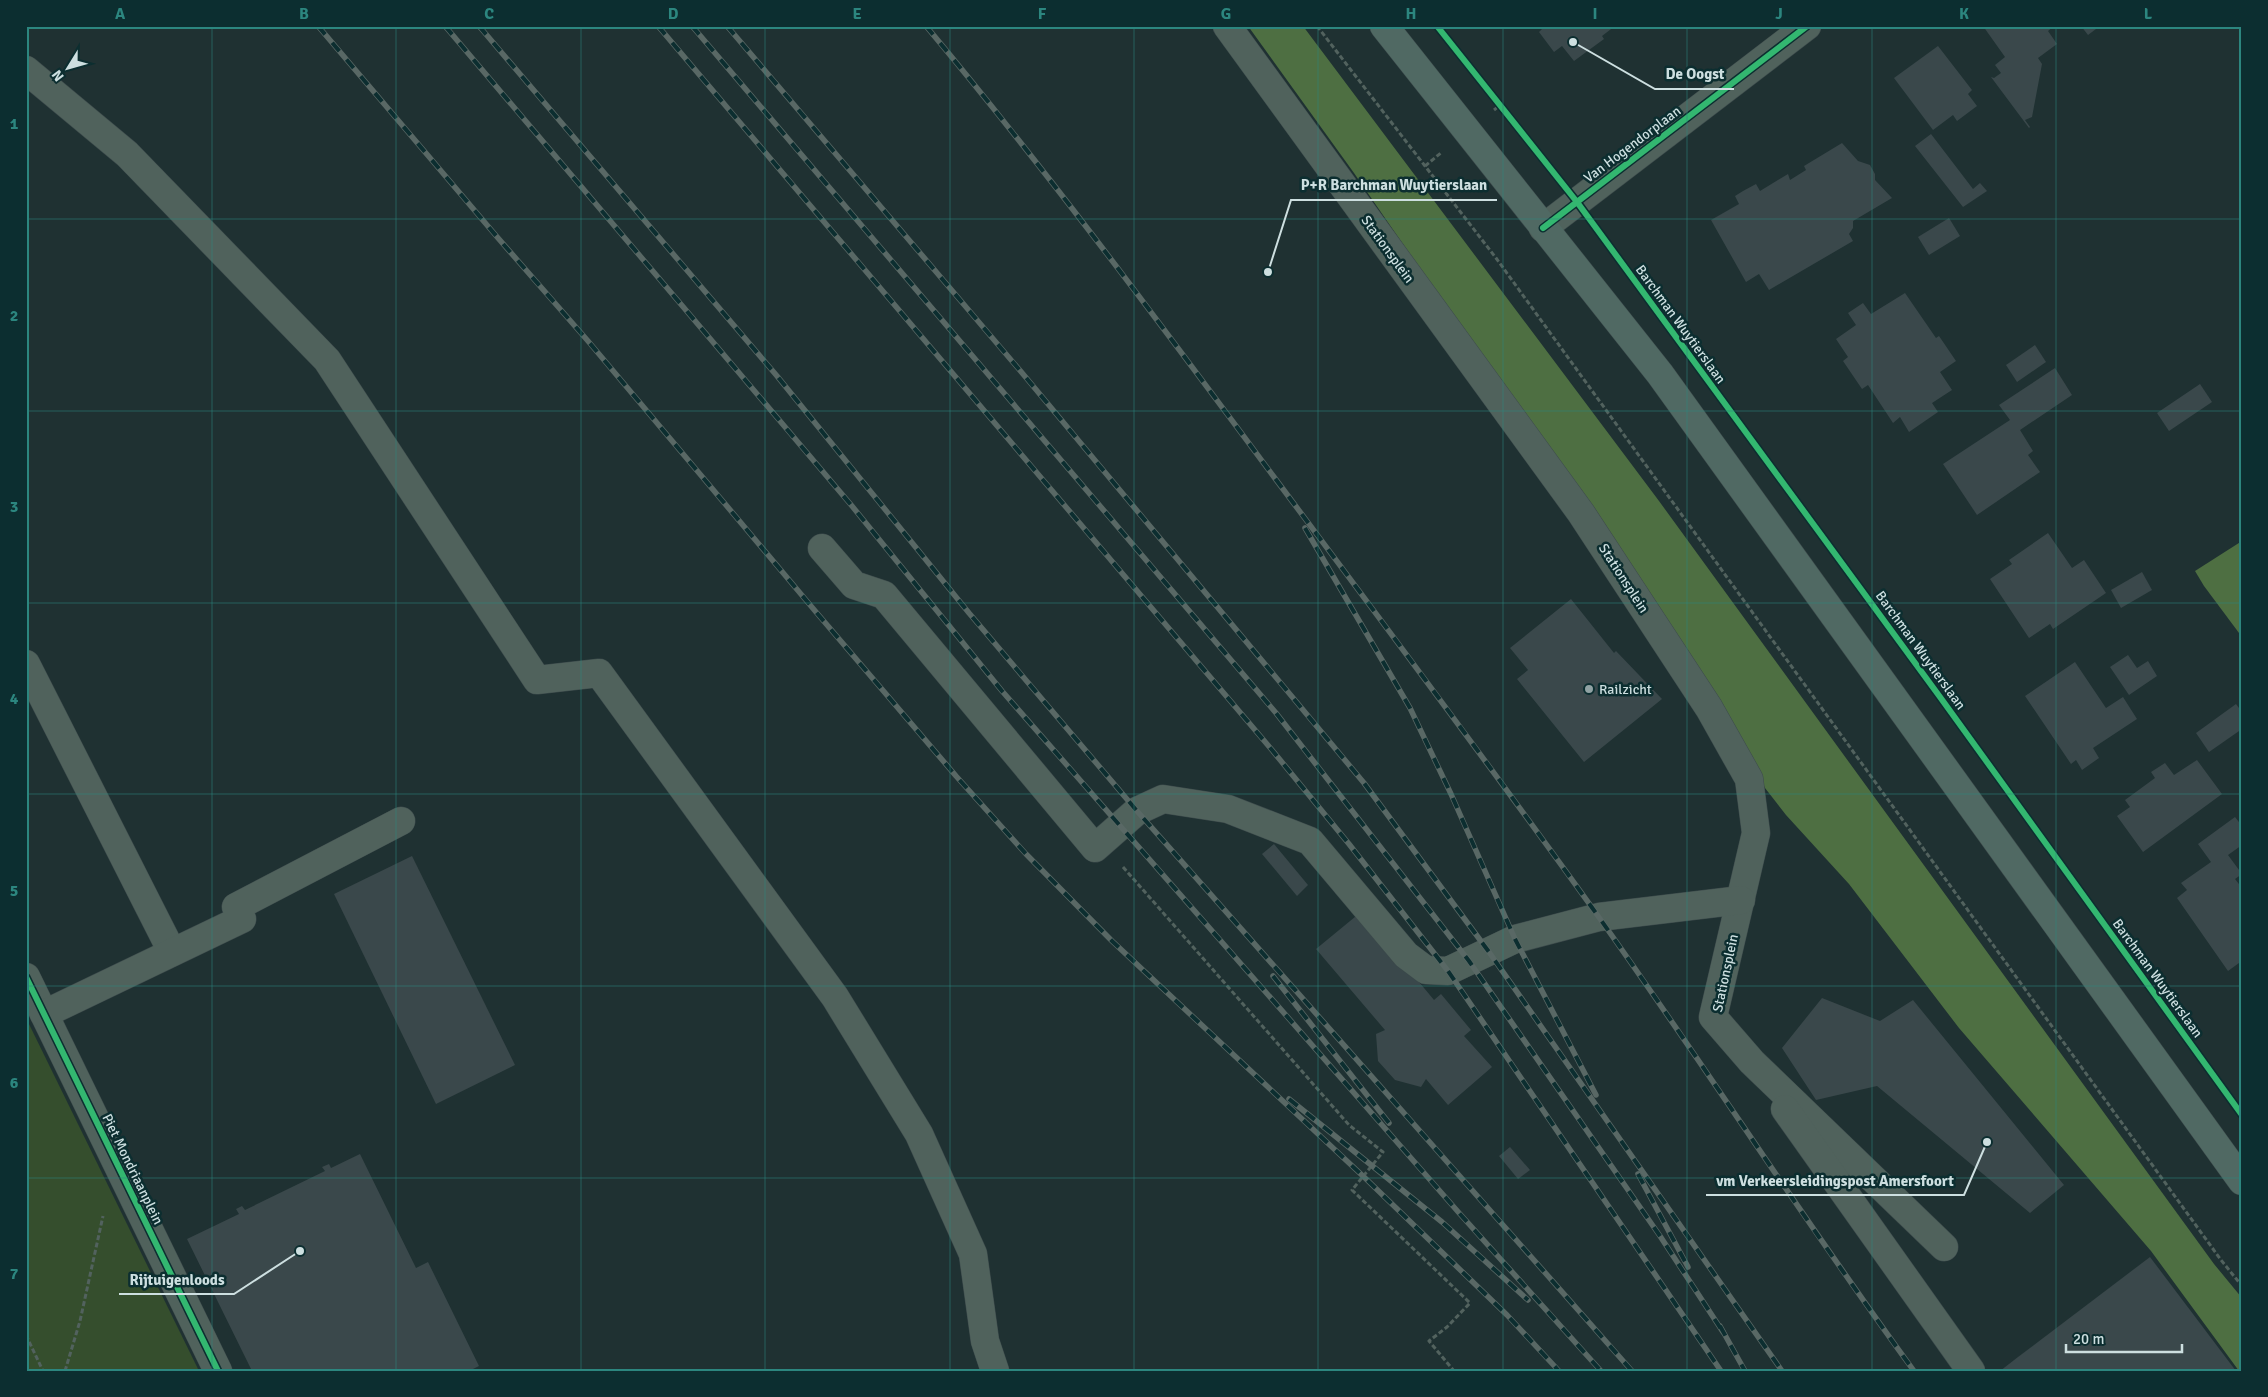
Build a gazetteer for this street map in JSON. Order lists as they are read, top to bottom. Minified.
{"streets":{"street":["Van Hogendorplaan","Stationsplein","Piet Mondriaanplein"],"cycle path":["Barchman Wuytierslaan"]},"places":["De Oogst","P+R Barchman Wuytierslaan","Railzicht","vm Verkeersleidingspost Amersfoort","Rijtuigenloods"],"scale_bar":"20 m","north":"bottom left","grid":{"columns":["A","B","C","D","E","F","G","H","I","J","K","L"],"rows":["1","2","3","4","5","6","7"]}}
